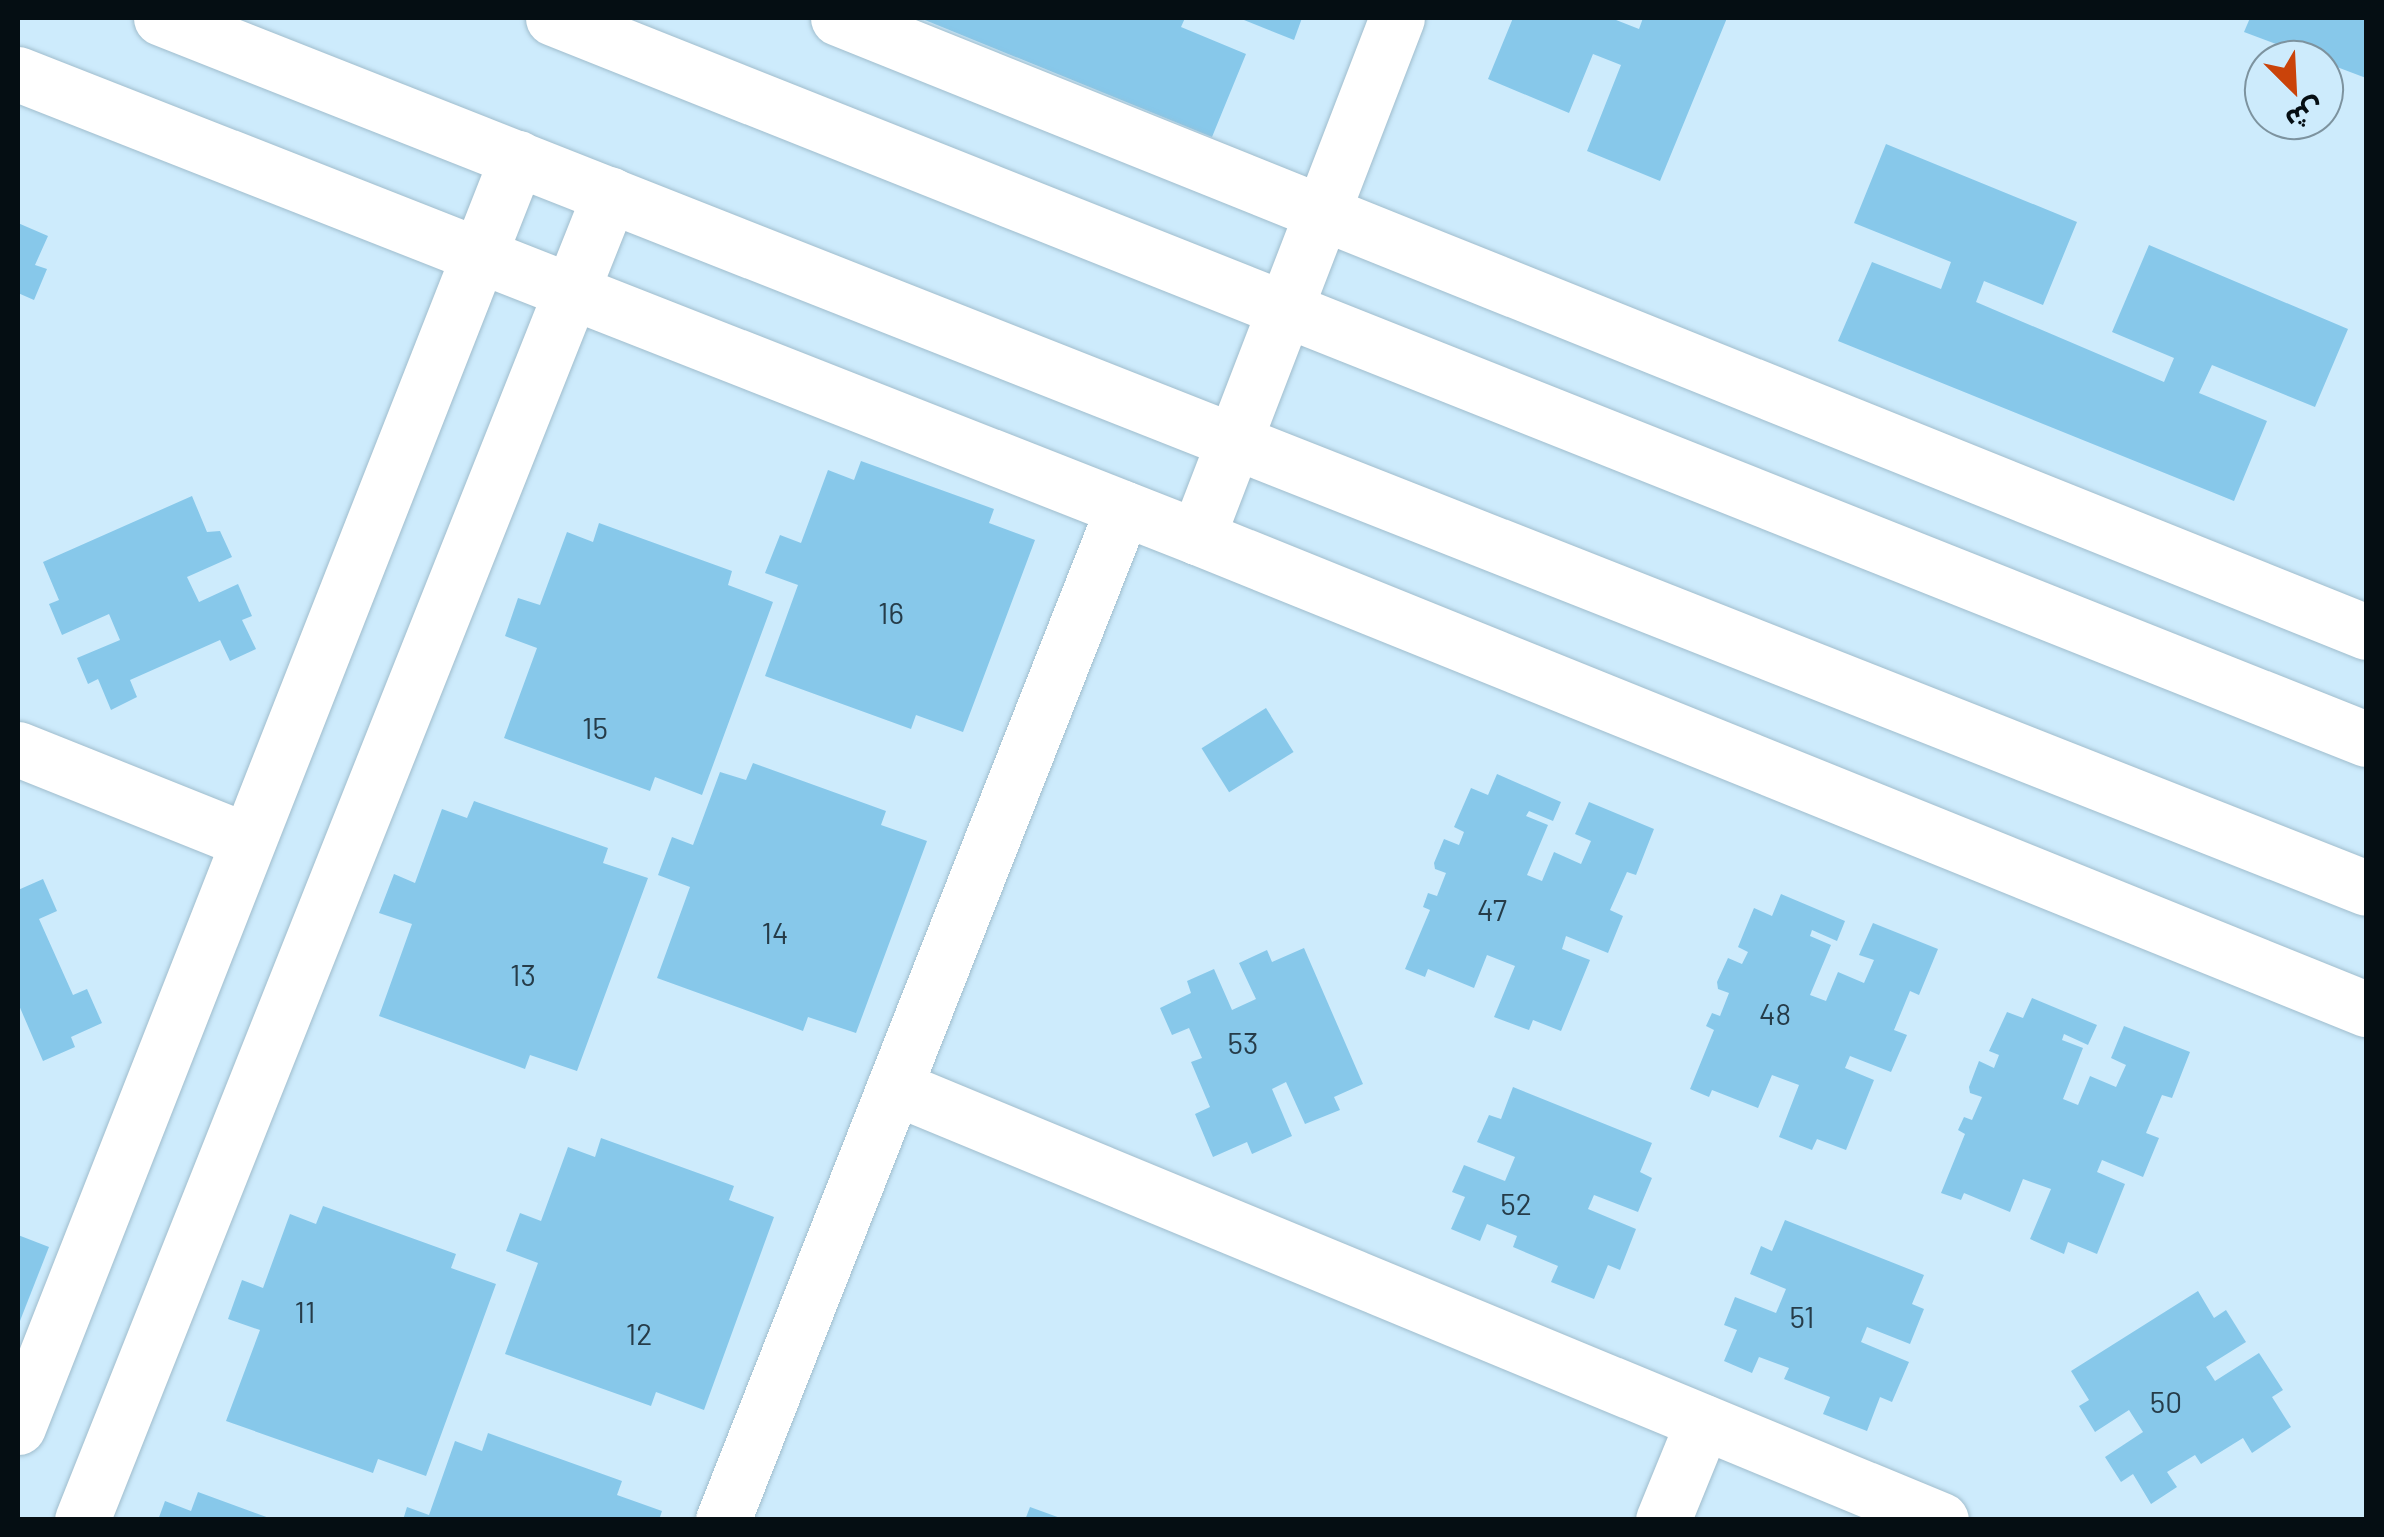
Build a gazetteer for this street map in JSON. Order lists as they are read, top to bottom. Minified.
{"house_numbers":["16","15","47","14","13","48","53","52","11","51","12","50"],"north":"bottom right"}
